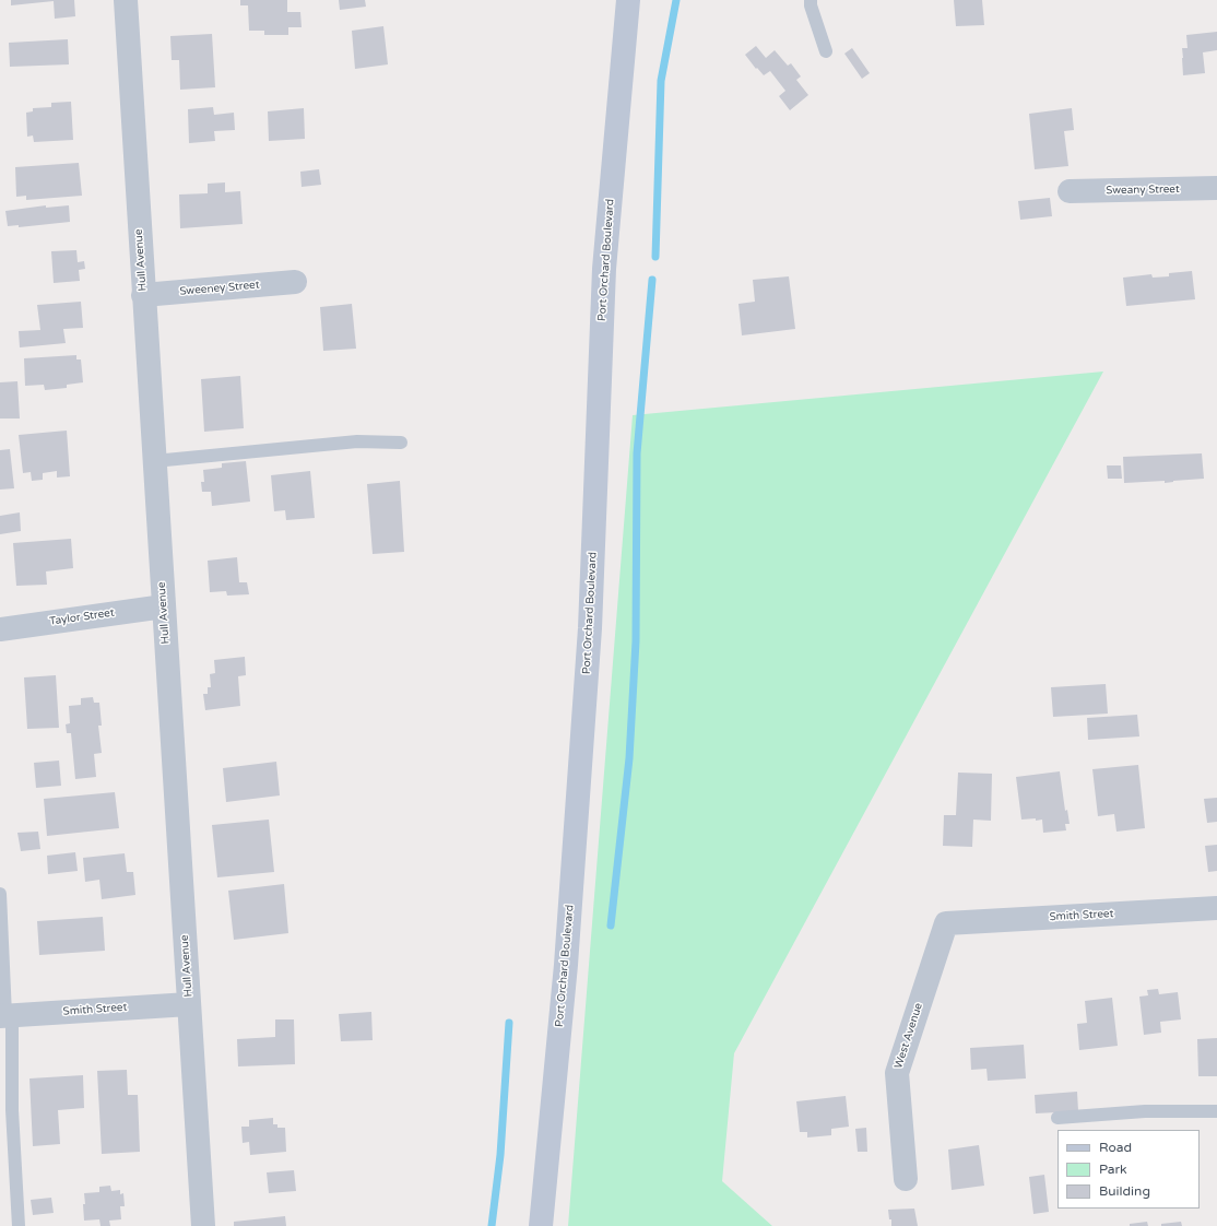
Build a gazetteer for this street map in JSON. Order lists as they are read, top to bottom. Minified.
{"streets":{"main road":["Port Orchard Boulevard"],"street":["Sweany Street","Hull Avenue","Sweeney Street","Taylor Street","Smith Street","West Avenue"]},"crossings":[["Hull Avenue","Sweeney Street"],["Hull Avenue","Taylor Street"],["Hull Avenue","Smith Street"],["Smith Street","West Avenue"]],"legend":["Road","Park","Building"]}
